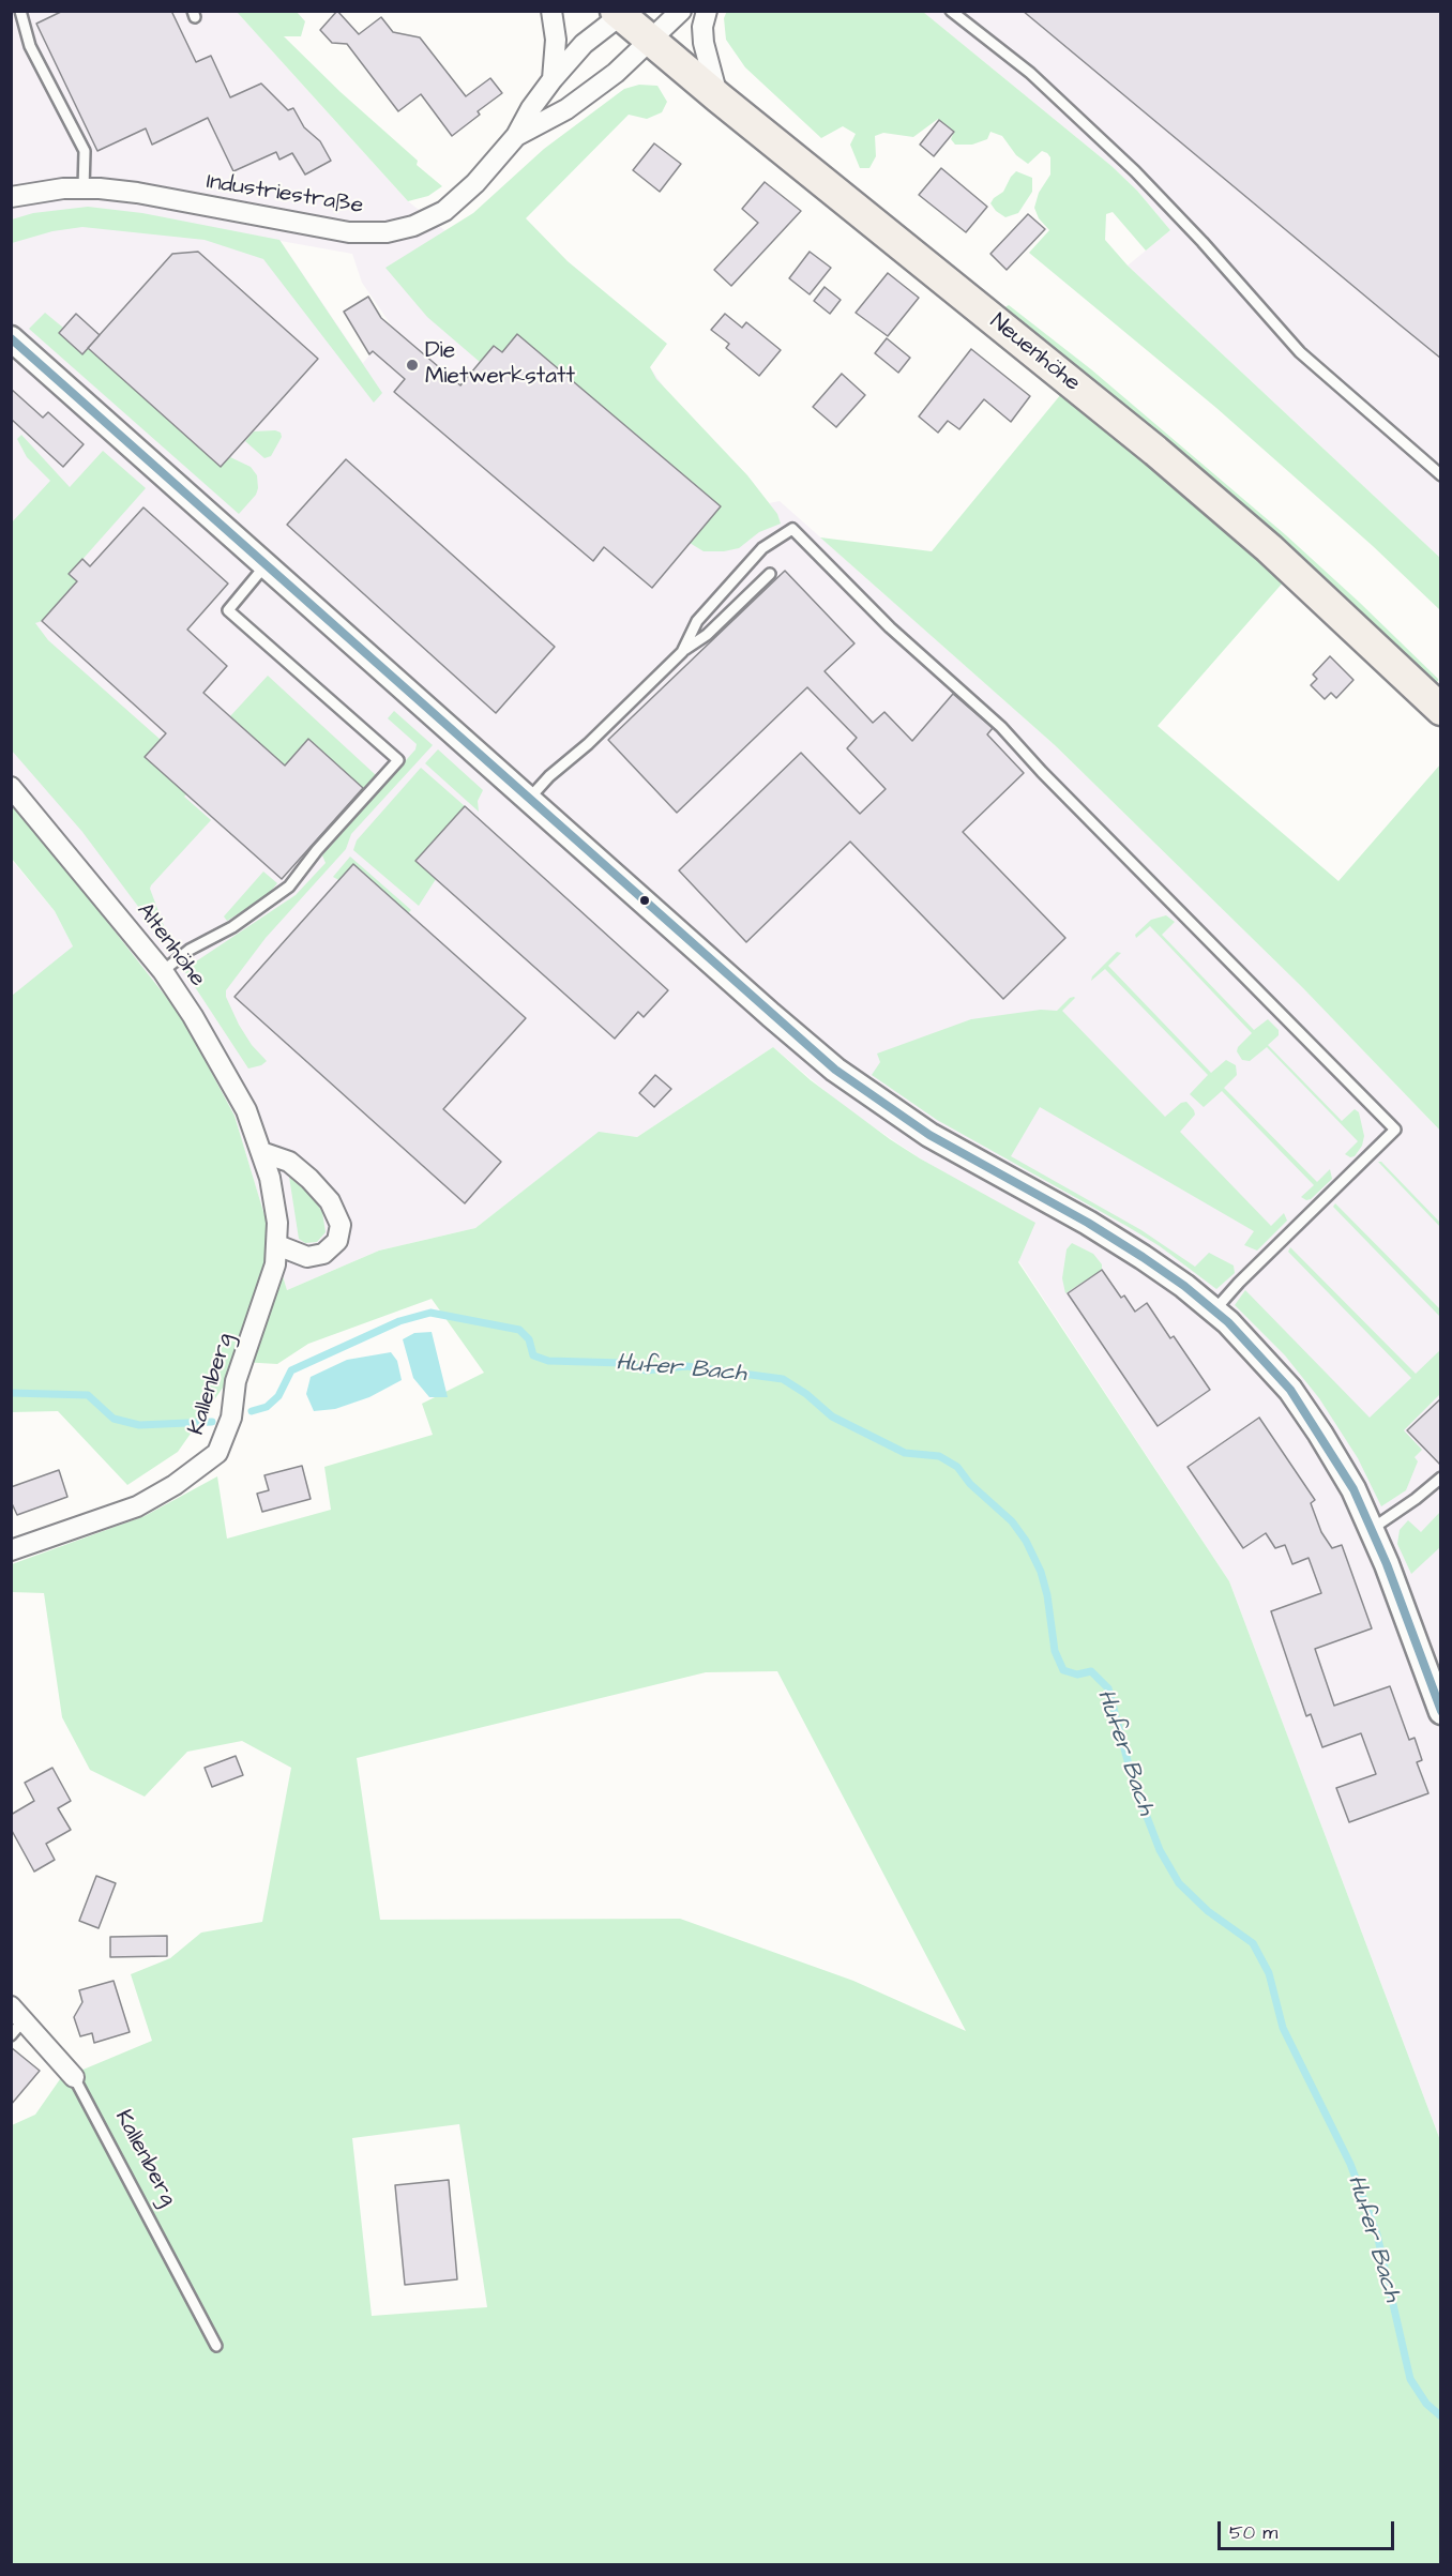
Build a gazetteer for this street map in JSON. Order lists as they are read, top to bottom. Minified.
{"streets":{"main road":["Neuenhöhe"],"street":["Industriestraße","Altenhöhe","Kallenberg"]},"crossings":[["Industriestraße","Neuenhöhe"],["Altenhöhe","Kallenberg"]],"water":["Hufer Bach"],"places":["Die Mietwerkstatt"],"scale_bar":"50 m"}
